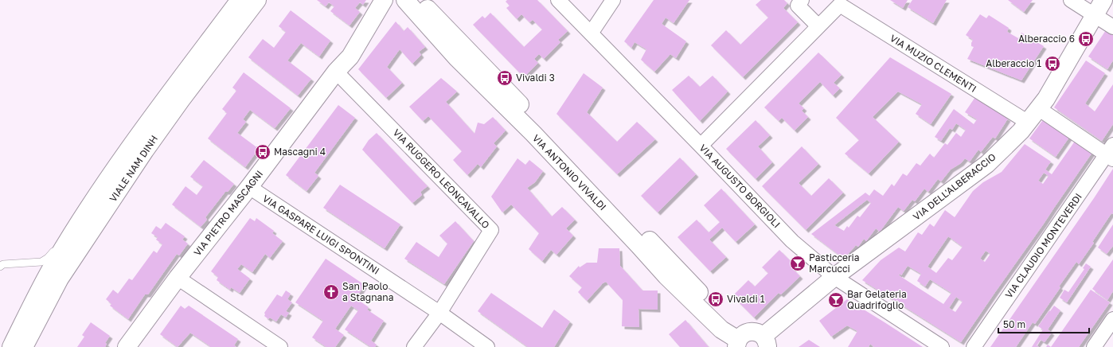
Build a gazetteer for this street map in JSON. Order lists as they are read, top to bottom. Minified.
{"streets":{"street":["VIA MUZIO CLEMENTI","VIALE NAM DINH","VIA ANTONIO VIVALDI","VIA RUGGERO LEONCAVALLO","VIA AUGUSTO BORGIOLI","VIA DELL'ALBERACCIO","VIA PIETRO MASCAGNI","VIA GASPARE LUIGI SPONTINI","VIA CLAUDIO MONTEVERDI"]},"crossings":[["VIA MUZIO CLEMENTI","VIA AUGUSTO BORGIOLI"],["VIA MUZIO CLEMENTI","VIA DELL'ALBERACCIO"],["VIA RUGGERO LEONCAVALLO","VIA PIETRO MASCAGNI"],["VIA RUGGERO LEONCAVALLO","VIA GASPARE LUIGI SPONTINI"],["VIA AUGUSTO BORGIOLI","VIA DELL'ALBERACCIO"],["VIA PIETRO MASCAGNI","VIA GASPARE LUIGI SPONTINI"]],"places":{"bus stop":["Alberaccio 6","Alberaccio 1","Vivaldi 3","Mascagni 4","Vivaldi 1"],"bar":["Pasticceria Marcucci","Bar Gelateria Quadrifoglio"],"church":["San Paolo a Stagnana"]},"scale_bar":"50 m"}
